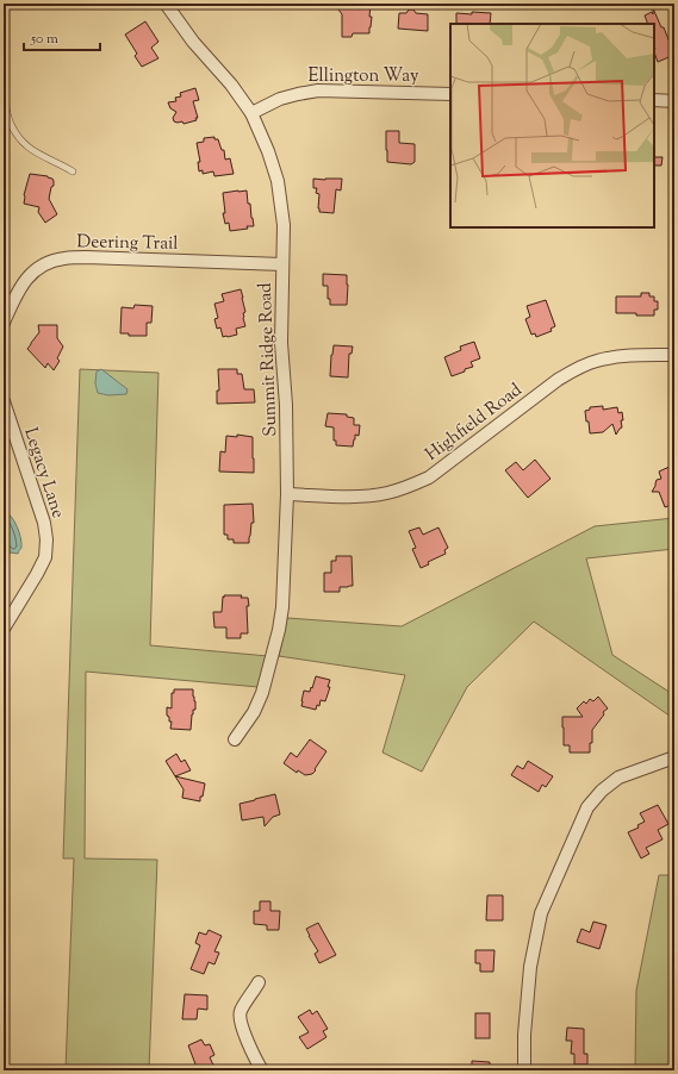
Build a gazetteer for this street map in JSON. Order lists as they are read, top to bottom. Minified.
{"streets":{"street":["Ellington Way","Deering Trail","Summit Ridge Road","Highfield Road","Legacy Lane"]},"crossings":[["Ellington Way","Summit Ridge Road"],["Deering Trail","Summit Ridge Road"],["Summit Ridge Road","Highfield Road"]],"scale_bar":"50 m"}
